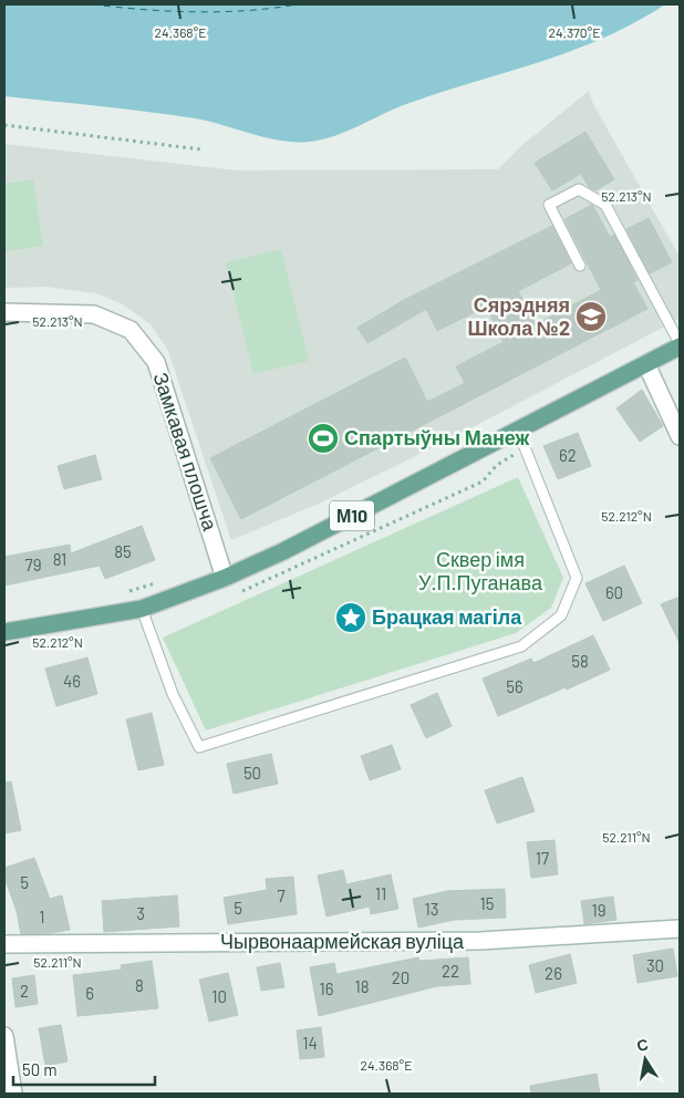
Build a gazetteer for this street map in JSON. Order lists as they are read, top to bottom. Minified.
{"streets":{"main road":["М10"],"street":["Замкавая плошча","Чырвонаармейская вуліца"]},"crossings":[["Замкавая плошча","М10"]],"parks":["Сквер імя У.П.Пуганава"],"places":{"school or university":["Сярэдняя Школа №2"],"sports":["Спартыўны Манеж"],"place":["Брацкая магіла"]},"house_numbers":["62","85","81","79","60","58","46","56","50","17","5","11","7","15","5","13","19","3","1","30","22","26","20","8","18","16","2","6","10","14"],"scale_bar":"50 m","north":"top","coordinates":["24.370°E","24.368°E","52.213°N","52.212°N","52.211°N"]}
